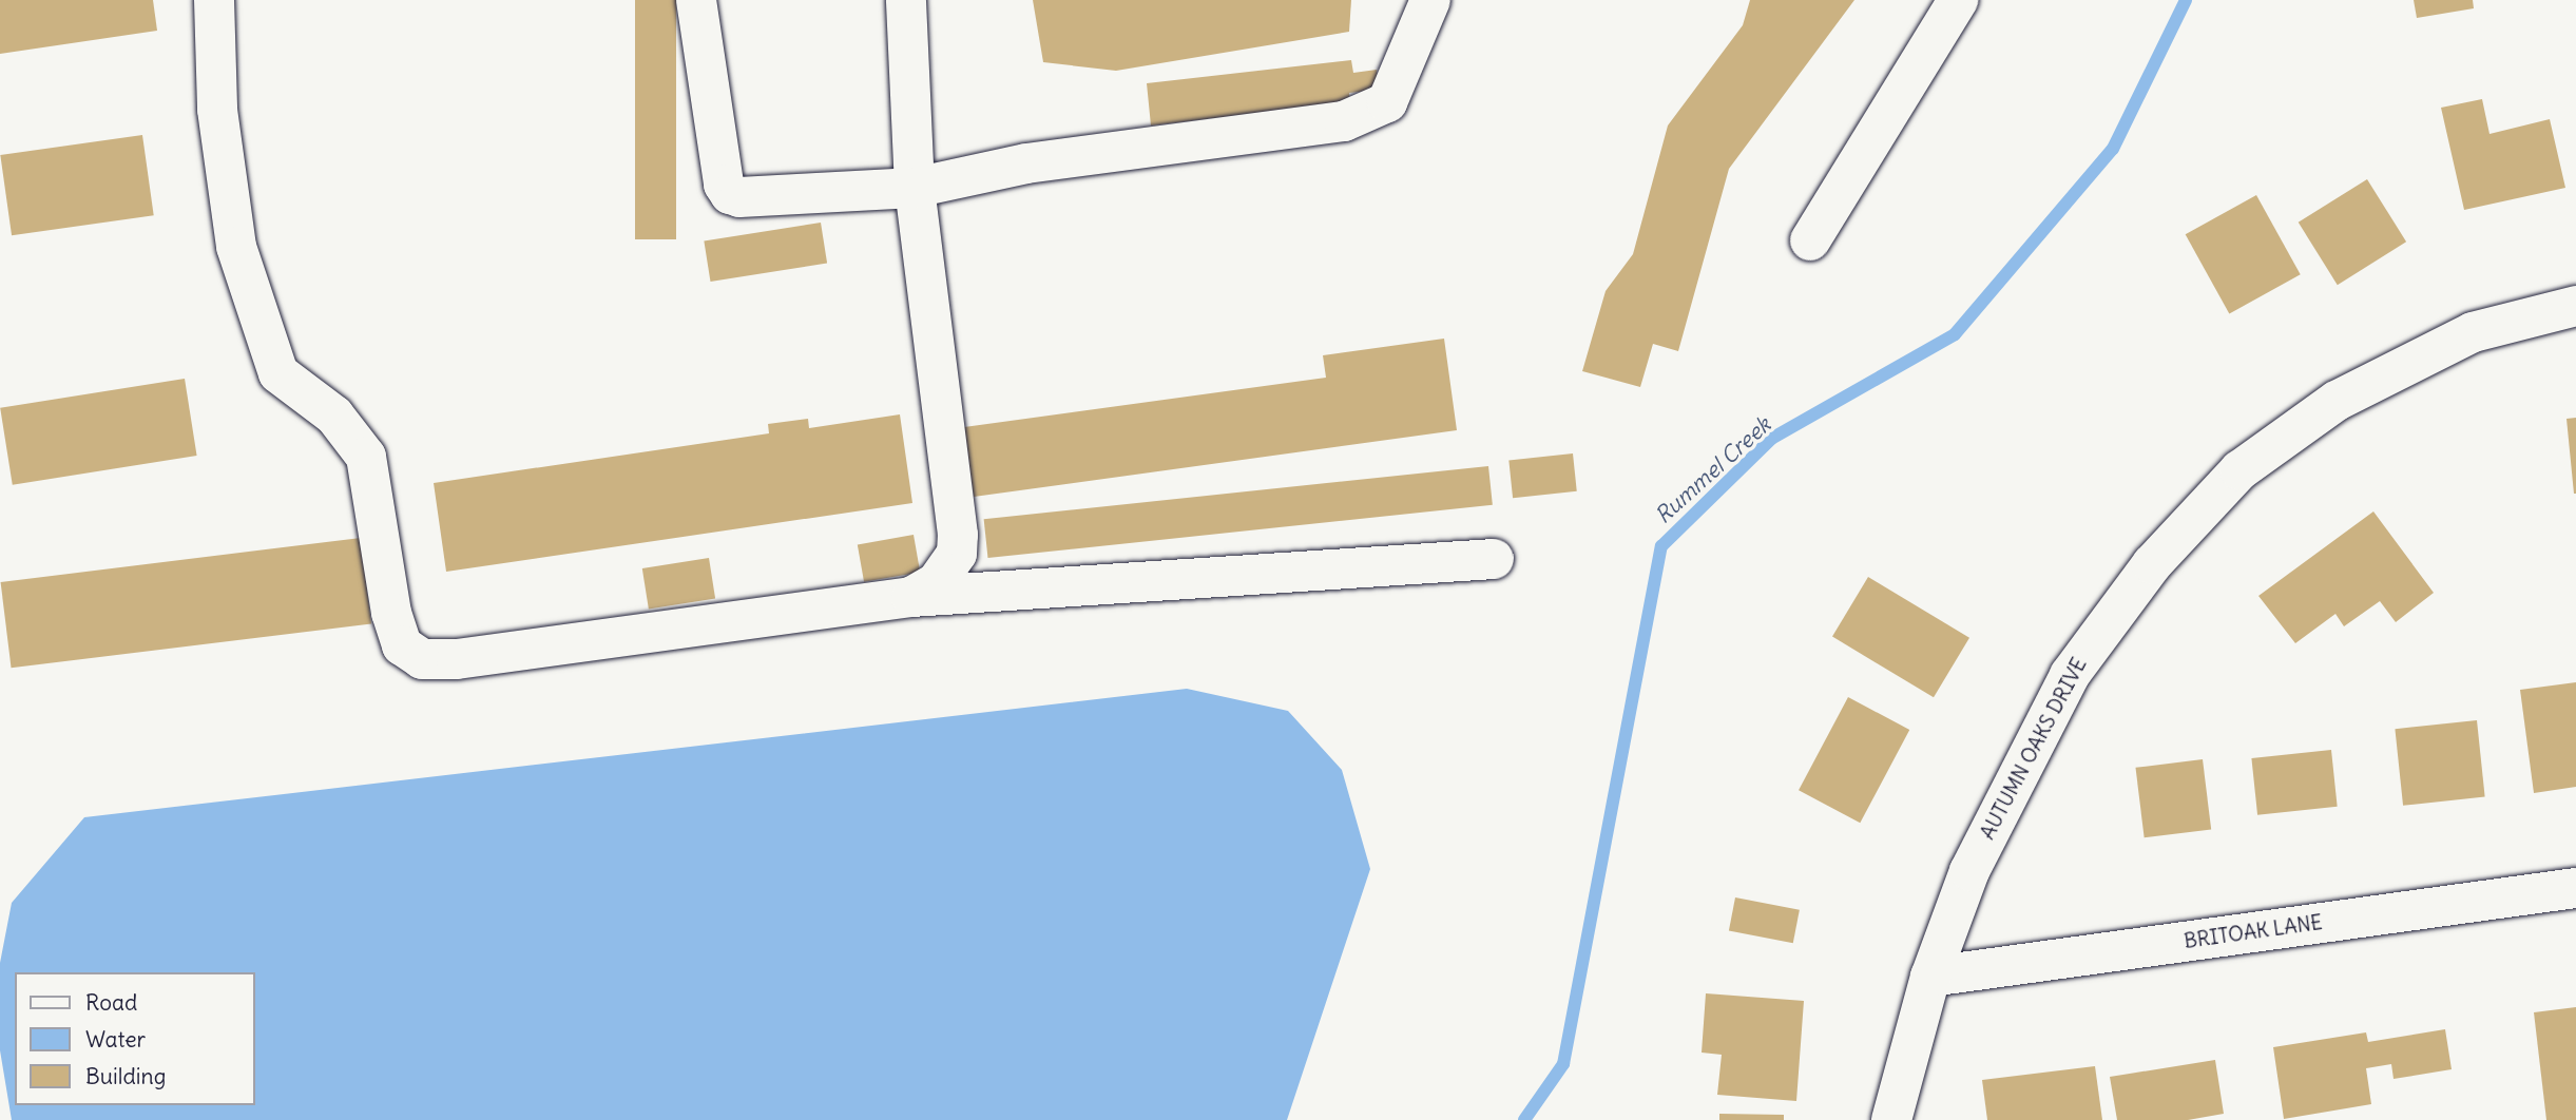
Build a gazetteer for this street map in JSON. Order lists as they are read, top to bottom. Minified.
{"streets":{"street":["AUTUMN OAKS DRIVE","BRITOAK LANE"]},"crossings":[["AUTUMN OAKS DRIVE","BRITOAK LANE"]],"water":["Rummel Creek"],"legend":["Road","Water","Building"]}
